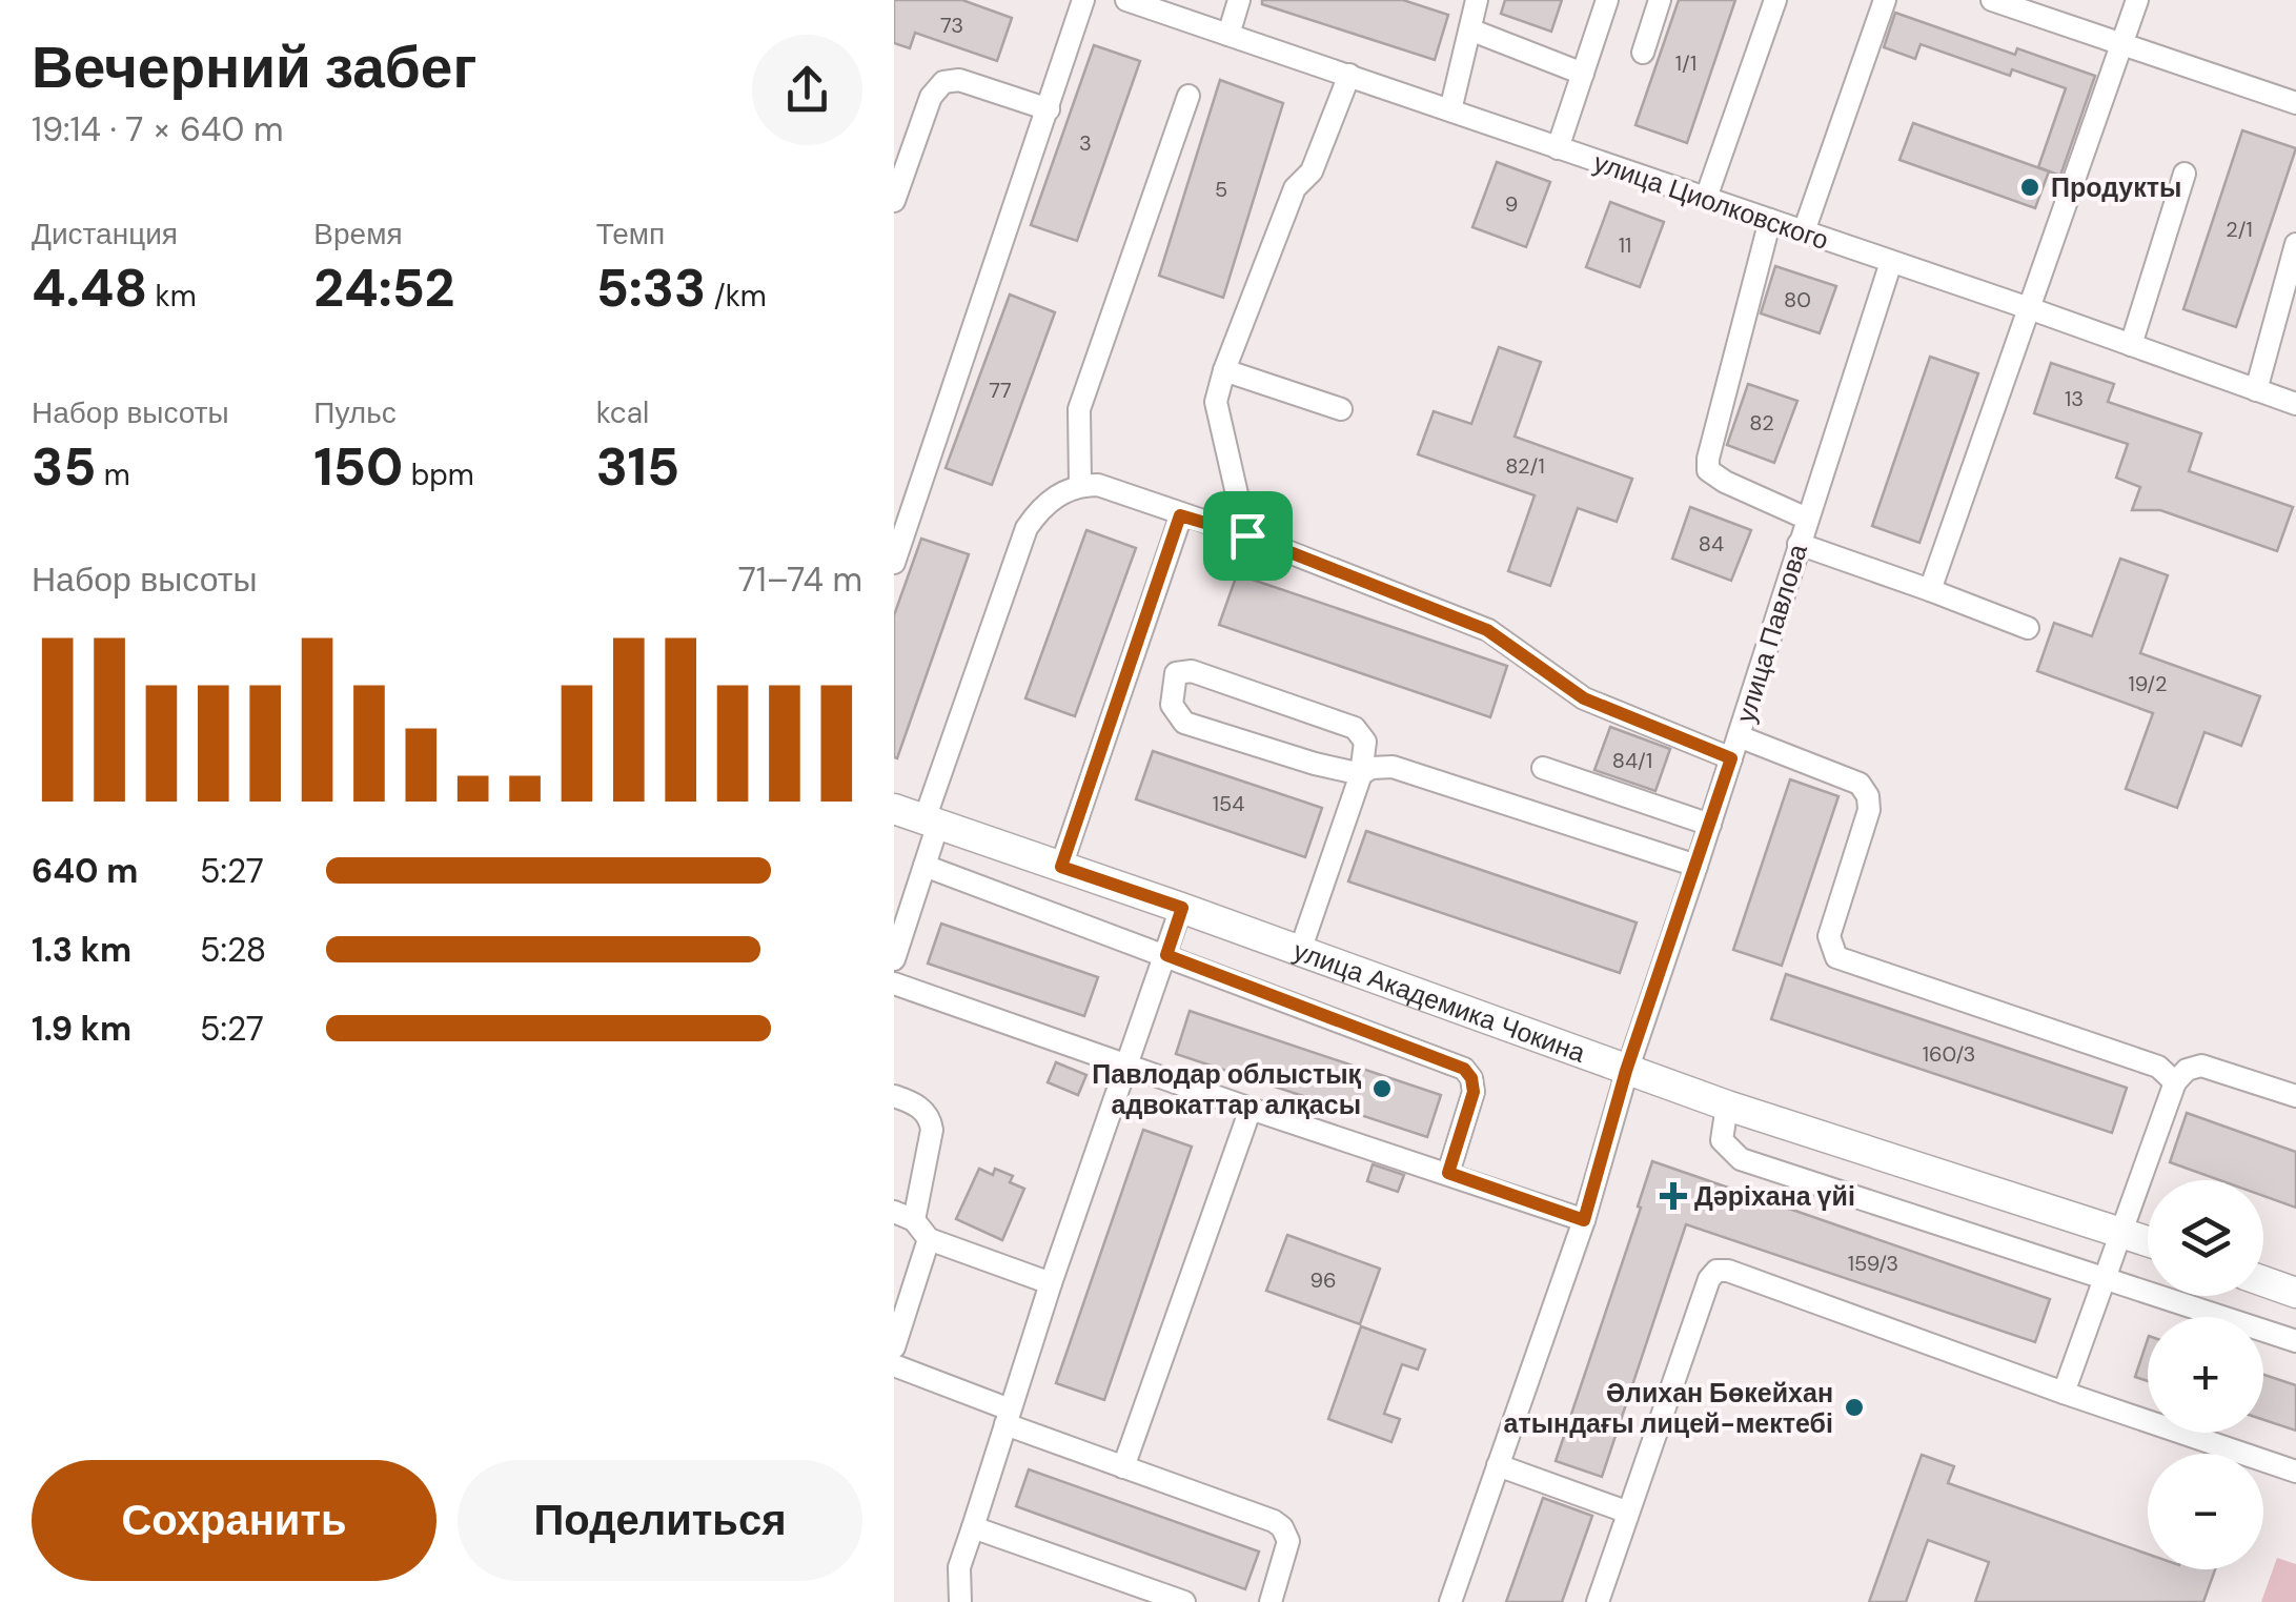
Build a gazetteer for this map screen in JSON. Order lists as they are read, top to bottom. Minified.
{"streets":{"main road":["улица Академика Чокина"],"street":["улица Циолковского","улица Павлова"]},"crossings":[["улица Циолковского","улица Павлова"],["улица Павлова","улица Академика Чокина"]],"places":{"other":["Продукты","Павлодар облыстық адвокаттар алқасы","Әлихан Бөкейхан атындағы лицей-мектебі"],"health":["Дәріхана үйі"]},"house_numbers":["73","1/1","3","5","9","2/1","11","80","77","13","82","82/1","84","19/2","84/1","154","160/3","159/3","96"],"page":{"heading":["Вечерний забег","19:14 · 7 × 640 m"],"stats":[["Дистанция","4.48 km"],["Время","24:52"],["Темп","5:33 /km"],["Набор высоты","35 m"],["Пульс","150 bpm"],["kcal","315"]],"chart":["Набор высоты","71–74 m"],"list":[{"name":"640 m","note":"5:27"},{"name":"1.3 km","note":"5:28"},{"name":"1.9 km","note":"5:27"}],"map_buttons":["+","−"],"buttons":["Сохранить","Поделиться"]}}
